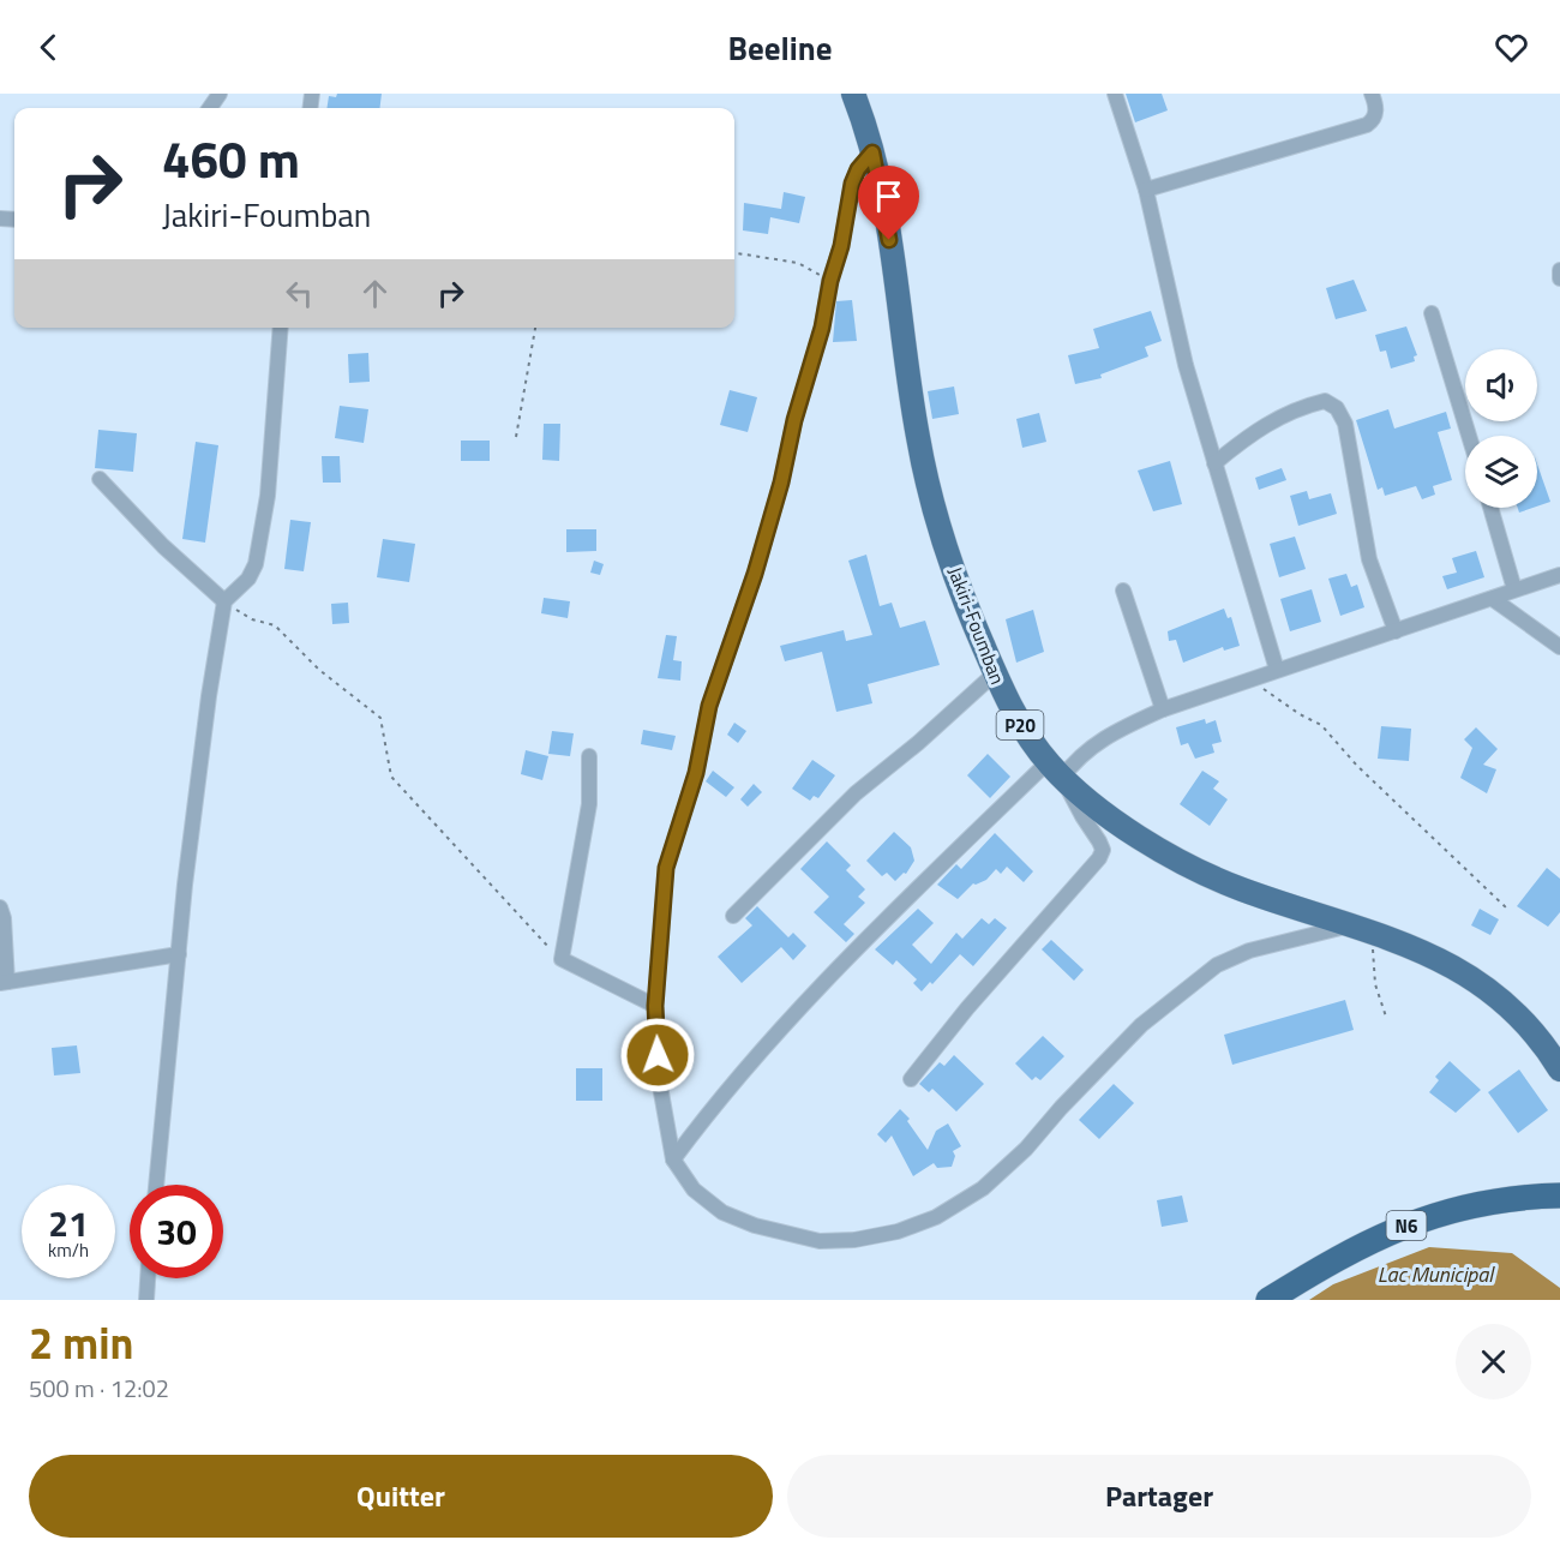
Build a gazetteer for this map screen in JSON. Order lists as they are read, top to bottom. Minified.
{"streets":{"highway":["N6"],"main road":["Jakiri-Foumban","P20"]},"water":["Lac Municipal"],"page":{"header":"Beeline","turn":["460 m","Jakiri-Foumban"],"speed":"21 km/h","limit":"30","heading":["2 min","500 m · 12:02"],"buttons":["Quitter","Partager"]}}
